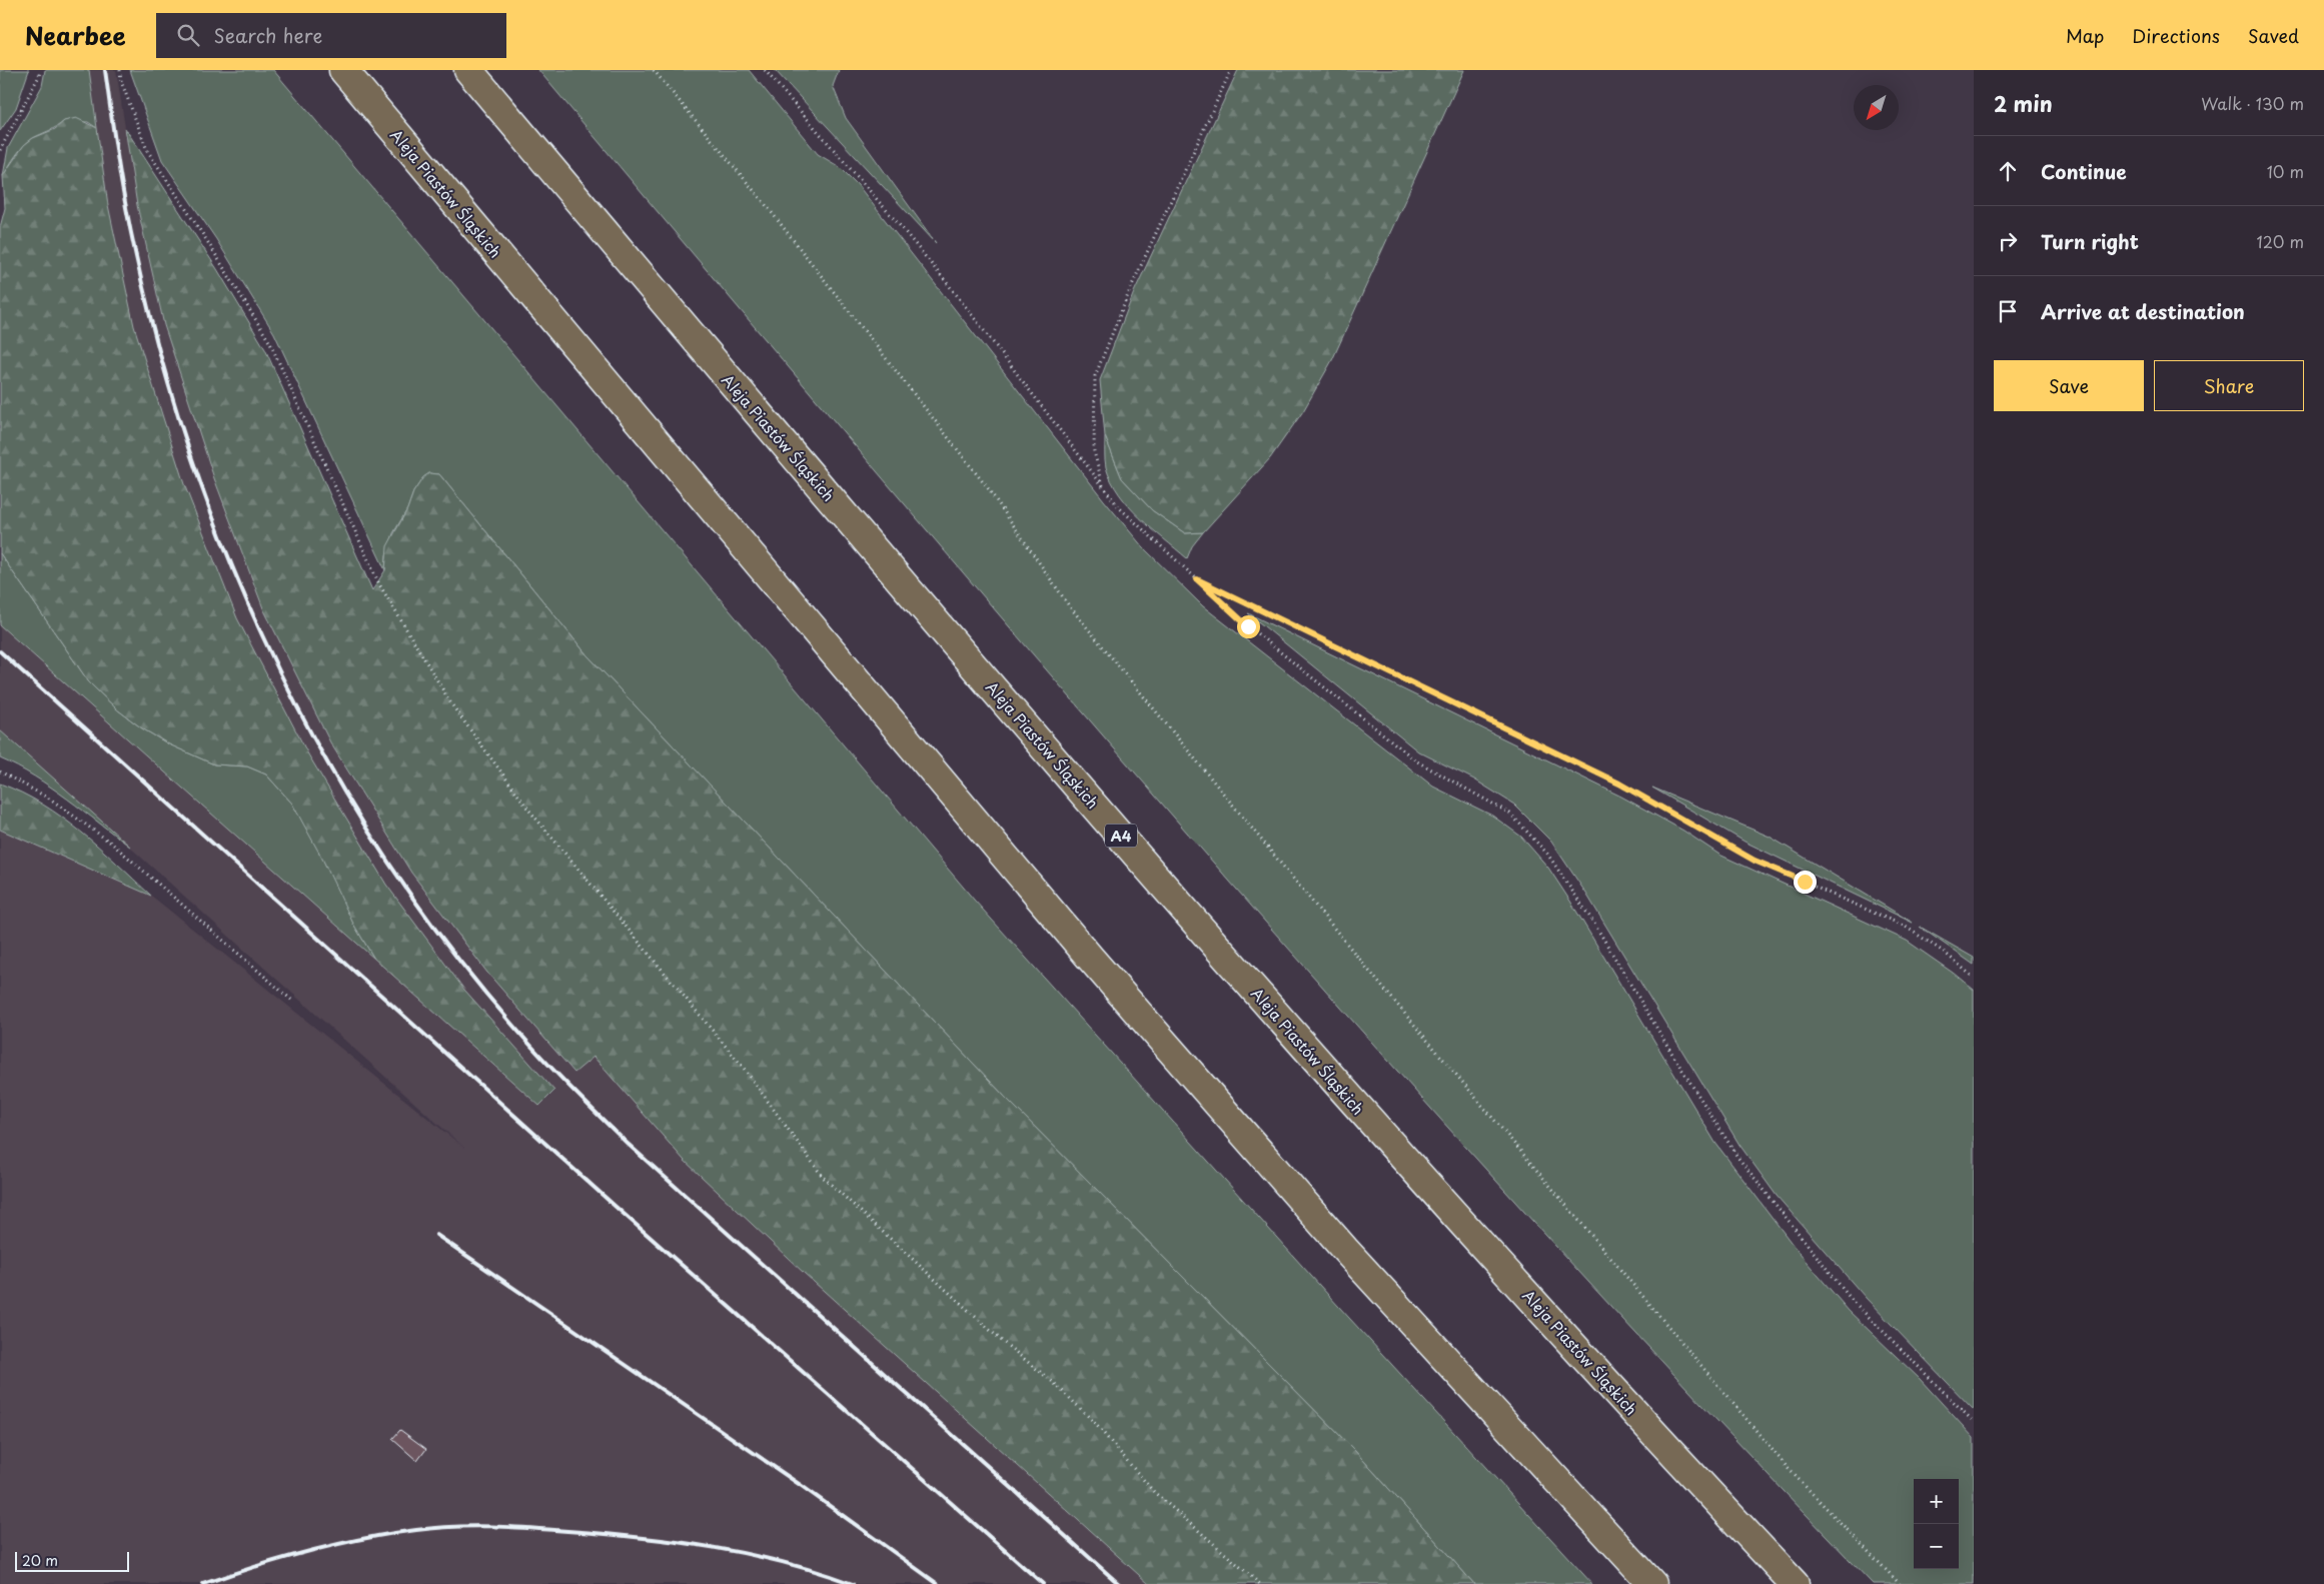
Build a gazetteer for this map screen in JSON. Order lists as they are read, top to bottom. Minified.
{"streets":{"highway":["Aleja Piastów Śląskich","A4"]},"scale_bar":"20 m","north":"bottom left","page":{"header":"Nearbee","search":"Search here","nav":["Map","Directions","Saved"],"heading":["2 min","Walk · 130 m"],"list":[["Continue","10 m"],["Turn right","120 m"],"Arrive at destination"],"buttons":["Save","Share"],"map_buttons":["+","−"],"scale":"20 m"}}
